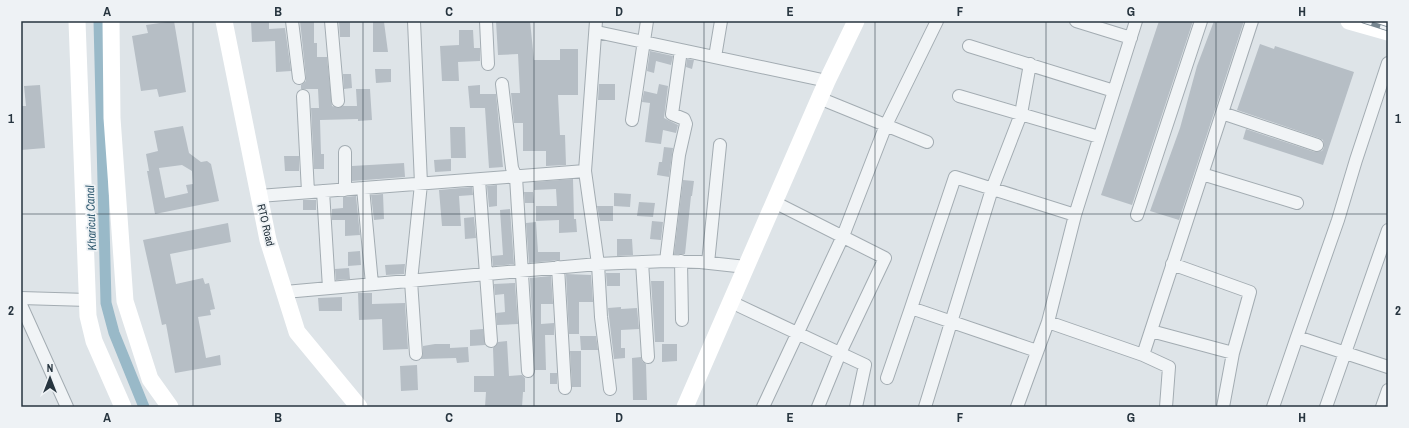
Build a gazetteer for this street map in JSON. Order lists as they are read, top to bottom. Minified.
{"streets":{"street":["RTO Road"]},"water":["Kharicut Canal"],"north":"top","grid":{"columns":["A","B","C","D","E","F","G","H"],"rows":["1","2"]}}
